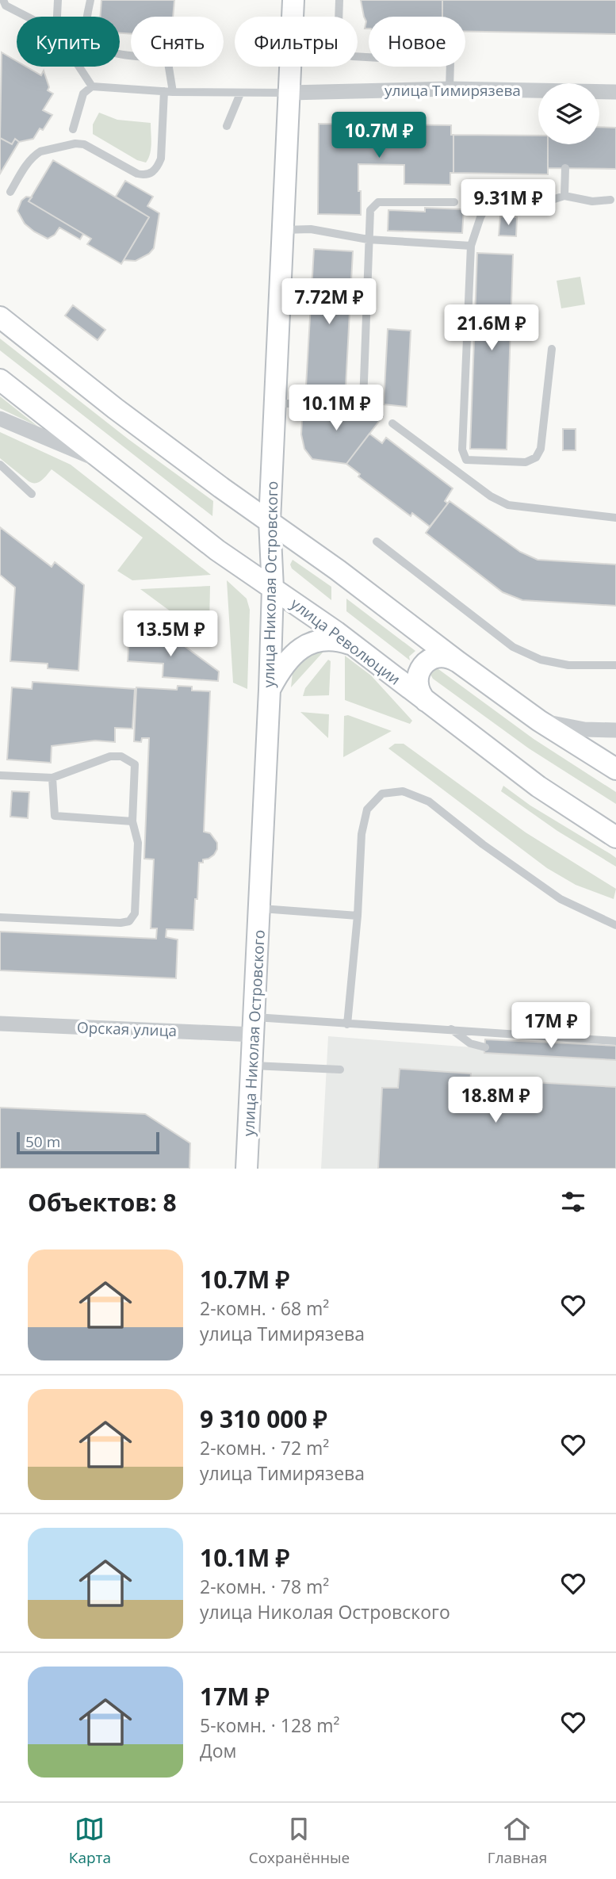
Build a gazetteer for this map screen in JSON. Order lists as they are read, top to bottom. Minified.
{"streets":{"main road":["улица Николая Островского","улица Революции"],"street":["улица Тимирязева","Орская улица"]},"crossings":[["улица Тимирязева","улица Николая Островского"],["улица Николая Островского","улица Революции"],["улица Николая Островского","Орская улица"]],"scale_bar":"50 m","page":{"chip":["Купить","Снять","Фильтры","Новое"],"price":["10.7M ₽","9.31M ₽","7.72M ₽","21.6M ₽","10.1M ₽","13.5M ₽","17M ₽","18.8M ₽"],"scale":"50 m","heading":"Объектов: 8","list":[{"name":"10.7M ₽","note":"2-комн. · 68 m² · улица Тимирязева"},{"name":"9 310 000 ₽","note":"2-комн. · 72 m² · улица Тимирязева"},{"name":"10.1M ₽","note":"2-комн. · 78 m² · улица Николая Островского"},{"name":"17M ₽","note":"5-комн. · 128 m² · Дом"}],"tabs":["Карта","Сохранённые","Главная"]}}
